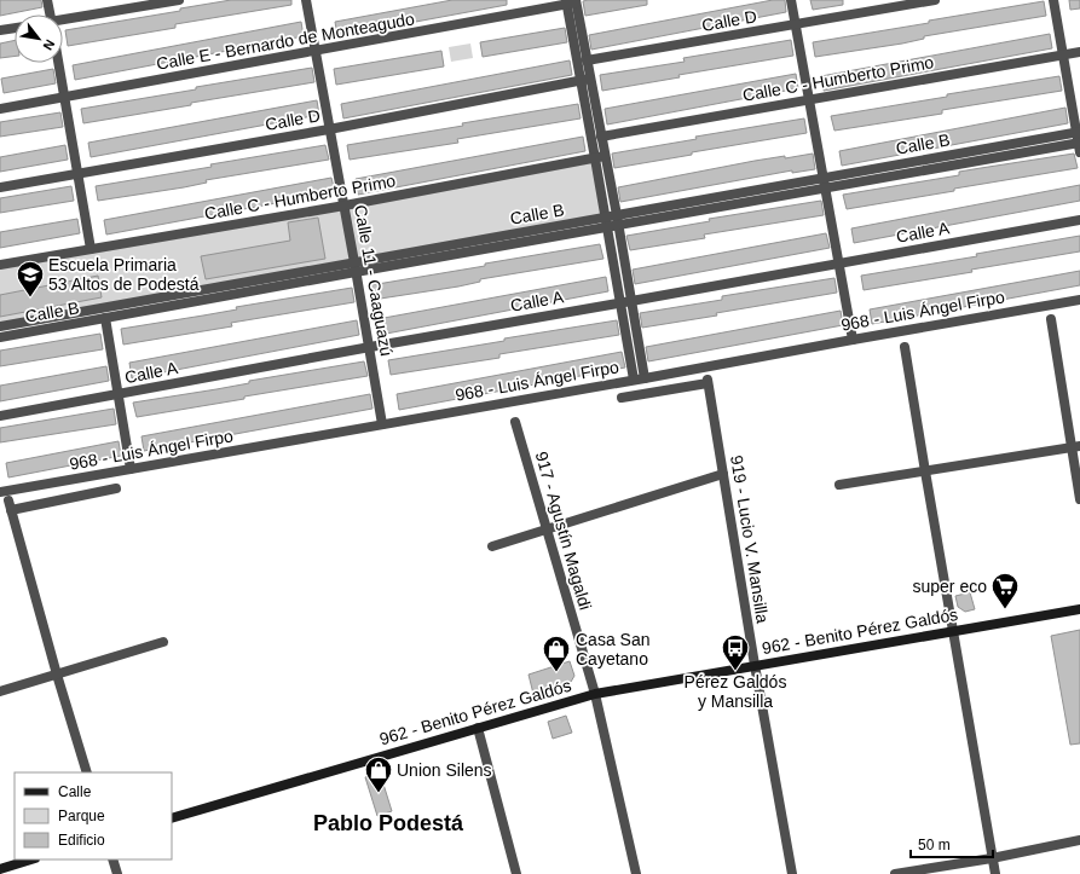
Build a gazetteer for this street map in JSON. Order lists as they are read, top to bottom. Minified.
{"streets":{"main road":["962 - Benito Pérez Galdós"],"street":["Calle D","Calle E - Bernardo de Monteagudo","Calle C - Humberto Primo","Calle B","Calle A","Calle 11 - Caaguazú","968 - Luis Ángel Firpo","917 - Agustín Magaldi","919 - Lucio V. Mansilla"]},"crossings":[["Calle D","Calle 11 - Caaguazú"],["Calle E - Bernardo de Monteagudo","Calle 11 - Caaguazú"],["Calle C - Humberto Primo","Calle 11 - Caaguazú"],["Calle B","Calle 11 - Caaguazú"],["Calle A","Calle 11 - Caaguazú"],["Calle 11 - Caaguazú","968 - Luis Ángel Firpo"],["917 - Agustín Magaldi","962 - Benito Pérez Galdós"],["919 - Lucio V. Mansilla","962 - Benito Pérez Galdós"]],"districts":["Pablo Podestá"],"places":{"school or university":["Escuela Primaria 53 Altos de Podestá"],"supermarket":["super eco"],"bus stop":["Pérez Galdós y Mansilla"],"shop":["Casa San Cayetano","Union Silens"]},"legend":["Calle","Parque","Edificio"],"scale_bar":"50 m","north":"bottom right"}
